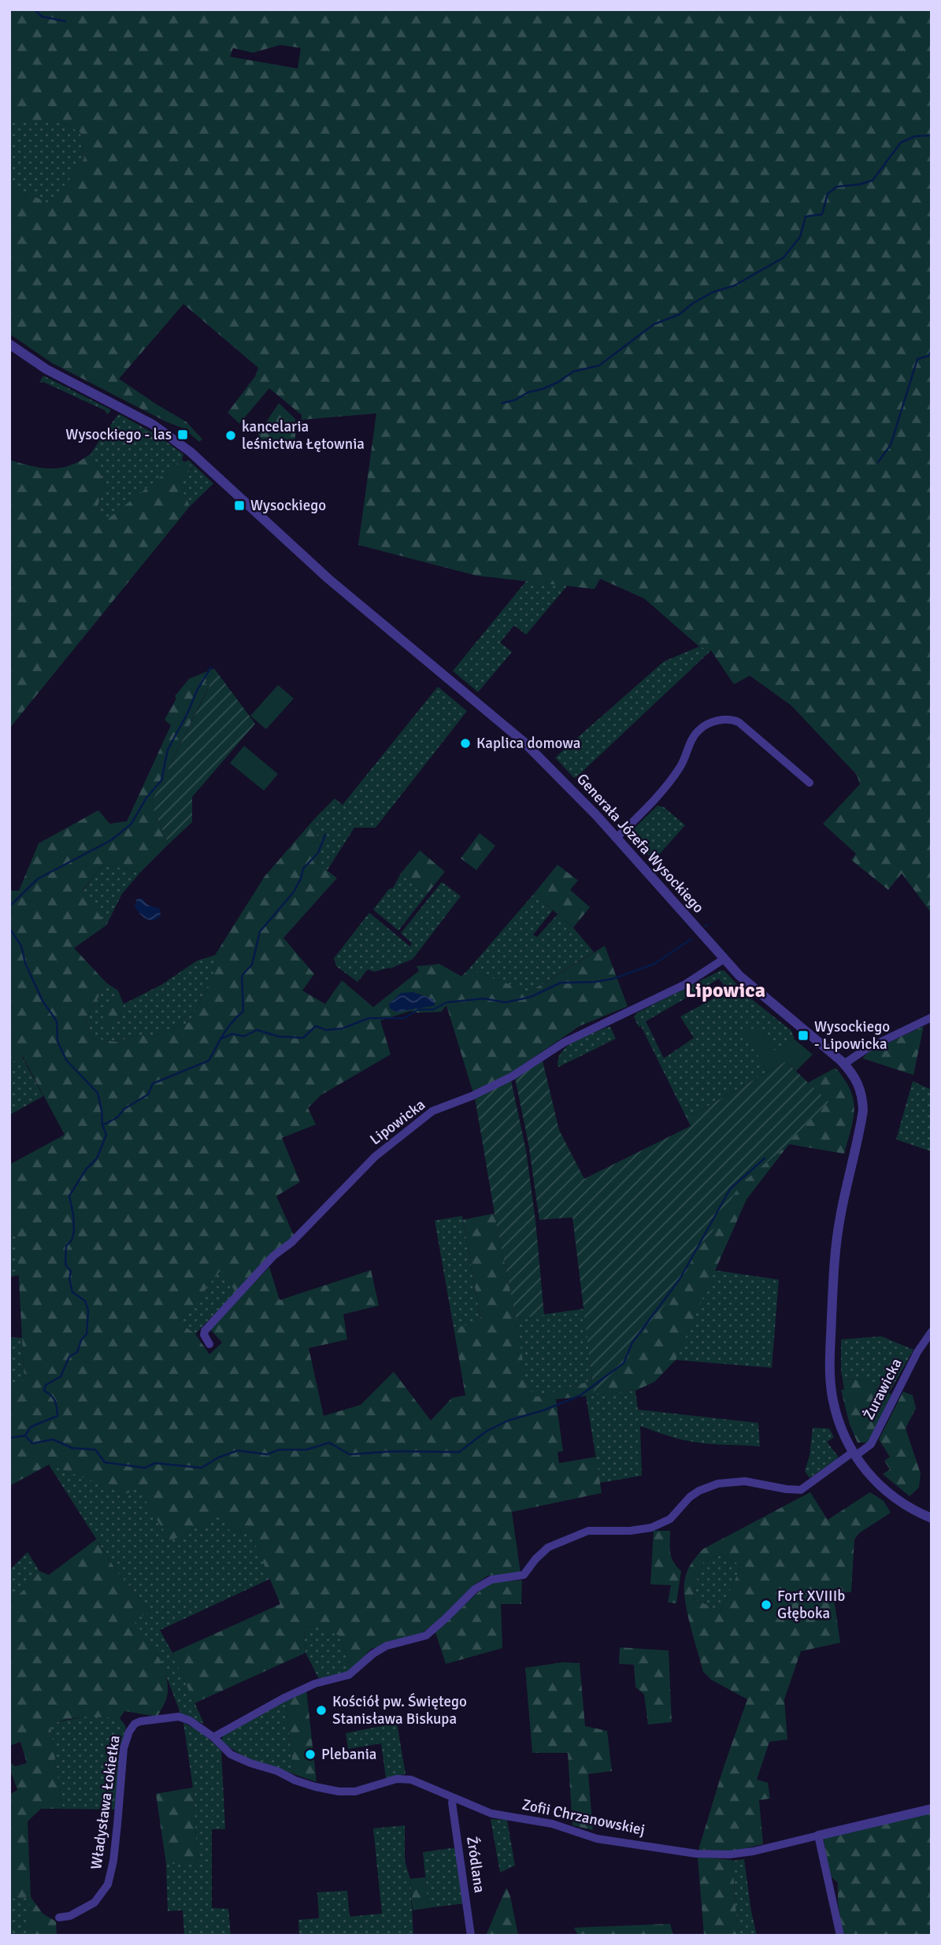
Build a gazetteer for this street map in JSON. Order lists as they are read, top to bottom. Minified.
{"streets":{"street":["Generała Józefa Wysockiego","Lipowicka","Żurawicka","Władysława Łokietka","Zofii Chrzanowskiej","Źródlana"]},"crossings":[["Generała Józefa Wysockiego","Lipowicka"],["Generała Józefa Wysockiego","Żurawicka"],["Żurawicka","Władysława Łokietka"],["Żurawicka","Zofii Chrzanowskiej"],["Władysława Łokietka","Zofii Chrzanowskiej"],["Zofii Chrzanowskiej","Źródlana"]],"districts":["Lipowica"],"places":{"transit":["Wysockiego - las","Wysockiego","Wysockiego - Lipowicka"],"other":["kancelaria leśnictwa Łętownia","Kaplica domowa","Fort XVIIIb Głęboka","Kościół pw. Świętego Stanisława Biskupa","Plebania"]}}
